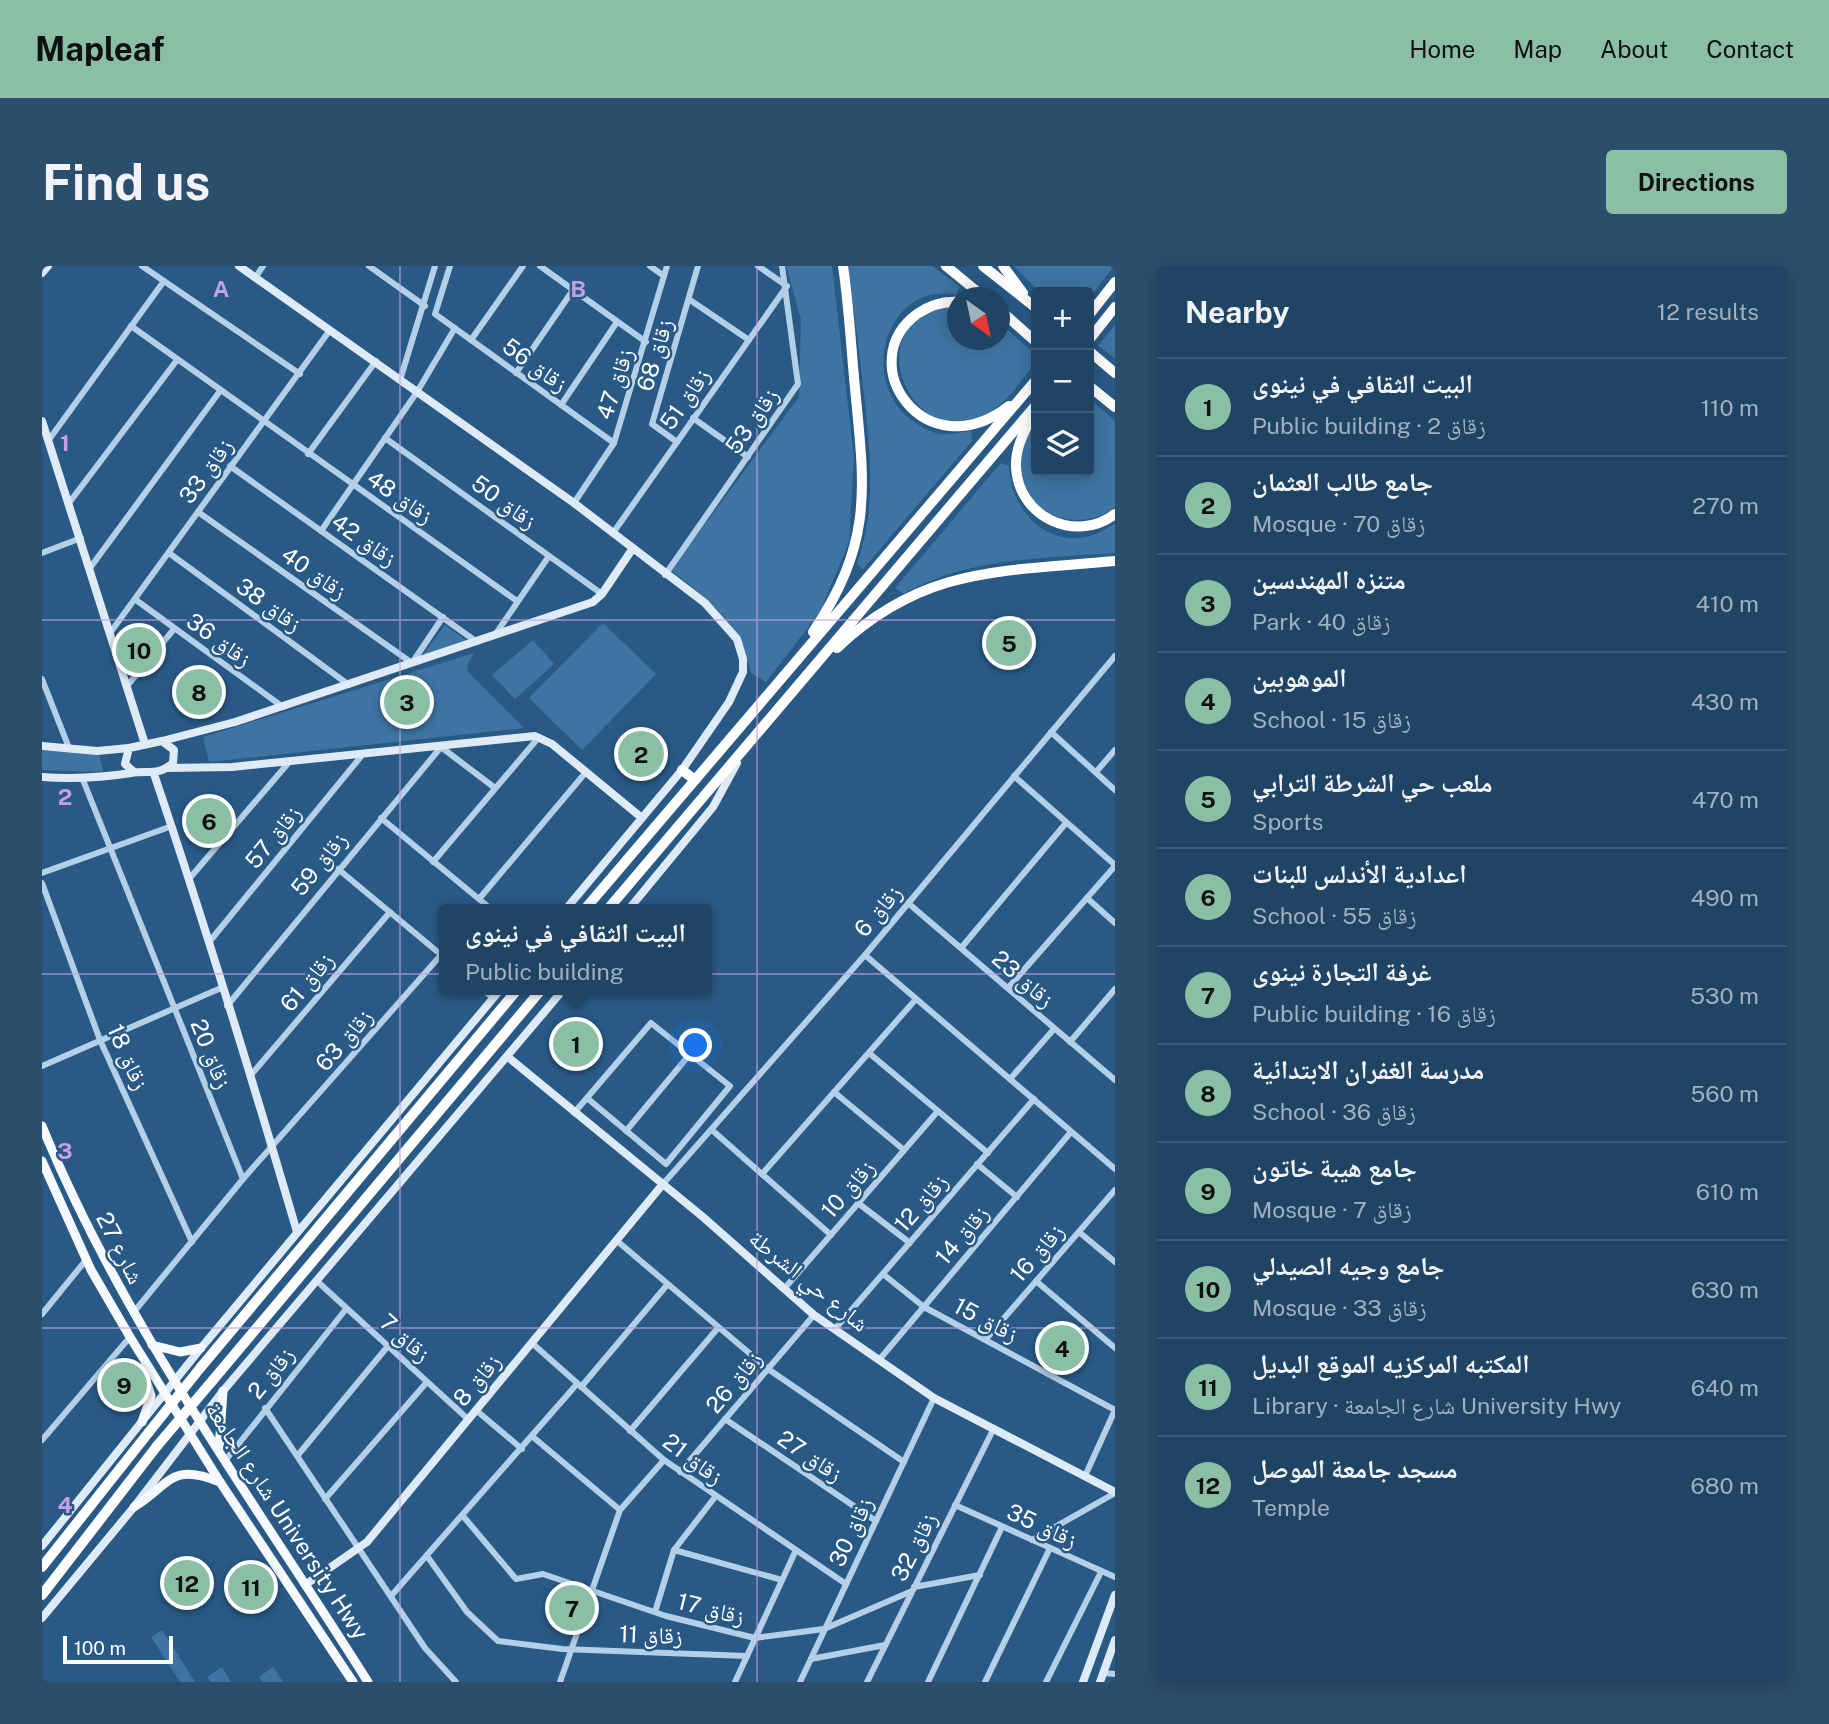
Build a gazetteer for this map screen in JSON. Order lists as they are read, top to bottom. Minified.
{"streets":{"main road":["شارع 27","شارع الجامعة University Hwy"],"street":["زقاق 68","زقاق 56","زقاق 47","زقاق 51","زقاق 53","زقاق 33","زقاق 48","زقاق 50","زقاق 42","زقاق 40","زقاق 38","زقاق 36","زقاق 57","زقاق 59","زقاق 6","زقاق 23","زقاق 61","زقاق 63","زقاق 20","زقاق 18","زقاق 10","زقاق 12","زقاق 14","زقاق 16","شارع حي الشرطة","زقاق 15","زقاق 7","زقاق 2","زقاق 8","زقاق 26","زقاق 27","زقاق 21","زقاق 35","زقاق 30","زقاق 32","زقاق 17","زقاق 11"]},"crossings":[["زقاق 68","زقاق 51"],["زقاق 56","زقاق 47"],["زقاق 51","زقاق 53"],["زقاق 33","زقاق 48"],["زقاق 33","زقاق 42"],["زقاق 33","زقاق 40"],["زقاق 33","زقاق 38"],["زقاق 33","زقاق 36"],["زقاق 6","زقاق 23"],["زقاق 6","شارع حي الشرطة"],["زقاق 6","زقاق 8"],["زقاق 63","زقاق 20"],["زقاق 10","شارع حي الشرطة"],["زقاق 12","شارع حي الشرطة"],["زقاق 12","زقاق 15"],["زقاق 14","شارع حي الشرطة"],["زقاق 14","زقاق 15"],["شارع 27","شارع الجامعة University Hwy"],["زقاق 16","زقاق 15"],["شارع حي الشرطة","زقاق 8"],["شارع حي الشرطة","زقاق 26"],["شارع حي الشرطة","زقاق 30"],["شارع حي الشرطة","زقاق 32"],["زقاق 7","زقاق 2"],["زقاق 7","زقاق 8"],["زقاق 2","شارع الجامعة University Hwy"],["زقاق 8","زقاق 21"],["زقاق 8","شارع الجامعة University Hwy"],["زقاق 26","زقاق 27"],["زقاق 26","زقاق 21"],["زقاق 27","زقاق 30"],["زقاق 21","زقاق 30"],["زقاق 35","زقاق 32"],["زقاق 30","زقاق 17"],["زقاق 32","زقاق 17"]],"scale_bar":"100 m","north":"bottom right","page":{"header":"Mapleaf","nav":["Home","Map","About","Contact"],"buttons":"Directions","title":"Find us","heading":["Nearby","12 results"],"map_buttons":["+","−"],"list":[{"mark":"1","name":"البيت الثقافي في نينوى","note":"Public building · زقاق 2","value":"110 m"},{"mark":"2","name":"جامع طالب العثمان","note":"Mosque · زقاق 70","value":"270 m"},{"mark":"3","name":"متنزه المهندسين","note":"Park · زقاق 40","value":"410 m"},{"mark":"4","name":"الموهوبين","note":"School · زقاق 15","value":"430 m"},{"mark":"5","name":"ملعب حي الشرطة الترابي","note":"Sports","value":"470 m"},{"mark":"6","name":"اعدادية الأندلس للبنات","note":"School · زقاق 55","value":"490 m"},{"mark":"7","name":"غرفة التجارة نينوى","note":"Public building · زقاق 16","value":"530 m"},{"mark":"8","name":"مدرسة الغفران الابتدائية","note":"School · زقاق 36","value":"560 m"},{"mark":"9","name":"جامع هيبة خاتون","note":"Mosque · زقاق 7","value":"610 m"},{"mark":"10","name":"جامع وجيه الصيدلي","note":"Mosque · زقاق 33","value":"630 m"},{"mark":"11","name":"المكتبه المركزيه الموقع البديل","note":"Library · شارع الجامعة University Hwy","value":"640 m"},{"mark":"12","name":"مسجد جامعة الموصل","note":"Temple","value":"680 m"}],"pins":["5","10","8","3","2","6","1","4","9","12","11","7"],"popup":["البيت الثقافي في نينوى","Public building"],"scale":"100 m"},"grid":{"columns":["A","B"],"rows":["1","2","3","4"]}}
